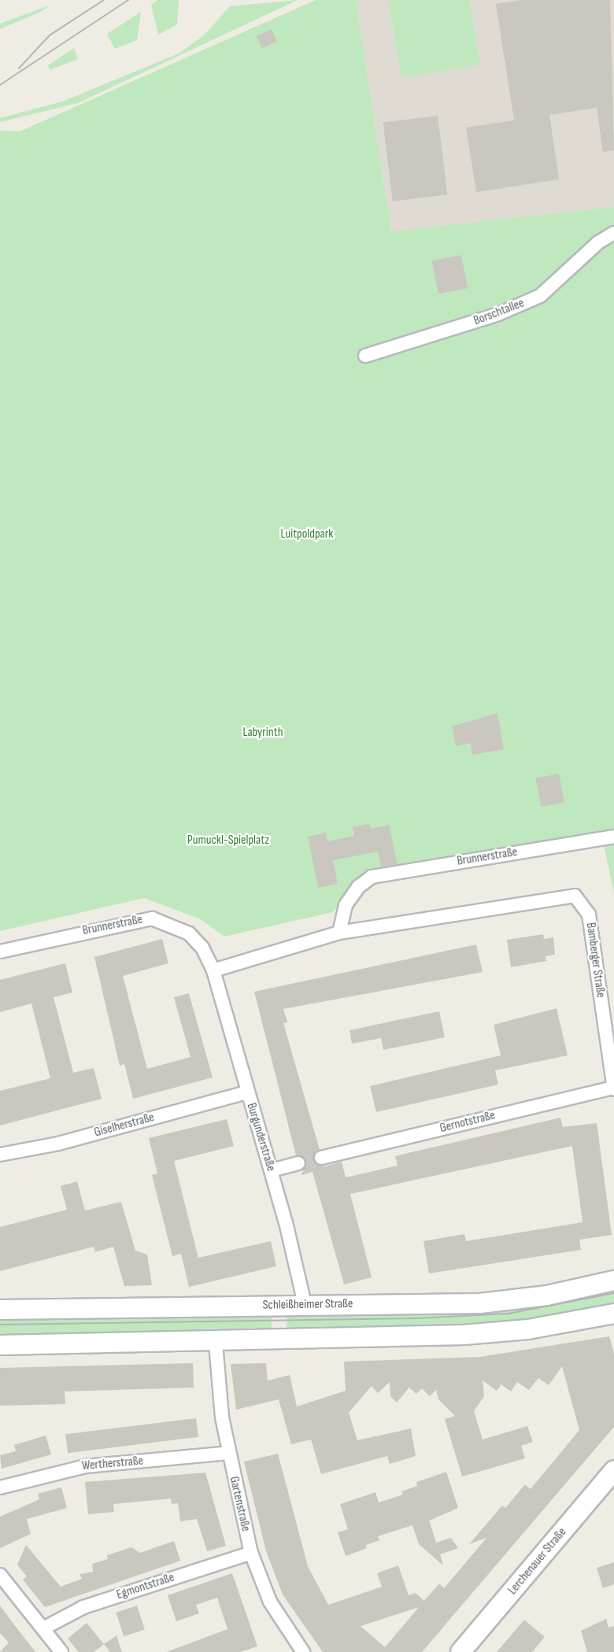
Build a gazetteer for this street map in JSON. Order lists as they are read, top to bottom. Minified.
{"streets":{"main road":["Schleißheimer Straße","Lerchenauer Straße"],"street":["Borschtallee","Brunnerstraße","Bamberger Straße","Gernotstraße","Giselherstraße","Burgunderstraße","Wertherstraße","Gartenstraße","Egmontstraße"]},"crossings":[["Brunnerstraße","Bamberger Straße"],["Brunnerstraße","Burgunderstraße"],["Bamberger Straße","Gernotstraße"],["Giselherstraße","Burgunderstraße"],["Burgunderstraße","Schleißheimer Straße"],["Wertherstraße","Gartenstraße"],["Gartenstraße","Egmontstraße"]],"parks":["Luitpoldpark","Labyrinth","Pumuckl-Spielplatz"]}
